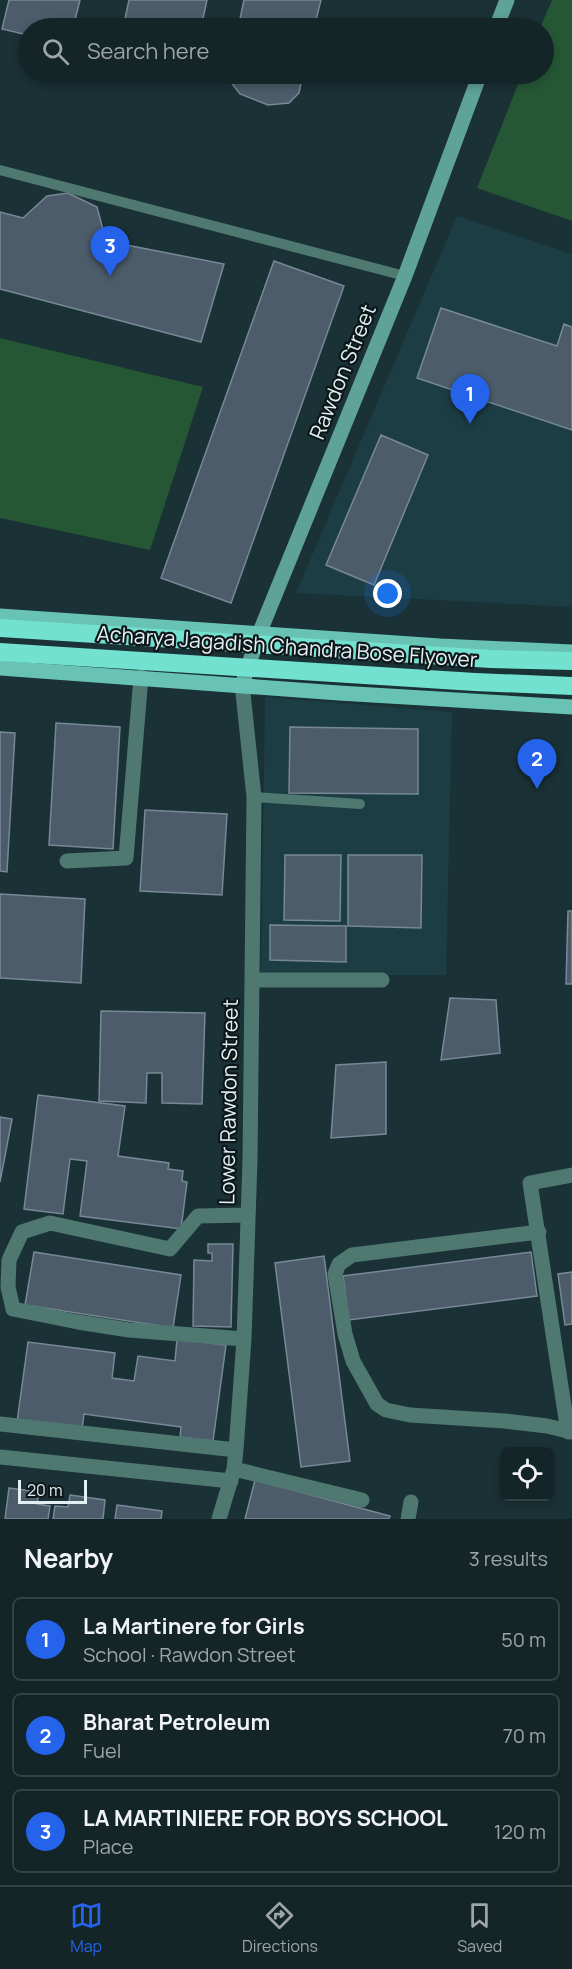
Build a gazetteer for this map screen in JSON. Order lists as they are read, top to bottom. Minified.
{"streets":{"highway":["Acharya Jagadish Chandra Bose Flyover"],"street":["Rawdon Street","Lower Rawdon Street"]},"crossings":[["Rawdon Street","Lower Rawdon Street"]],"scale_bar":"20 m","page":{"search":"Search here","pins":["3","1","2"],"scale":"20 m","heading":["Nearby","3 results"],"list":[{"mark":"1","name":"La Martinere for Girls","note":"School · Rawdon Street","value":"50 m"},{"mark":"2","name":"Bharat Petroleum","note":"Fuel","value":"70 m"},{"mark":"3","name":"LA MARTINIERE FOR BOYS SCHOOL","note":"Place","value":"120 m"}],"nav":["Map","Directions","Saved"]}}
